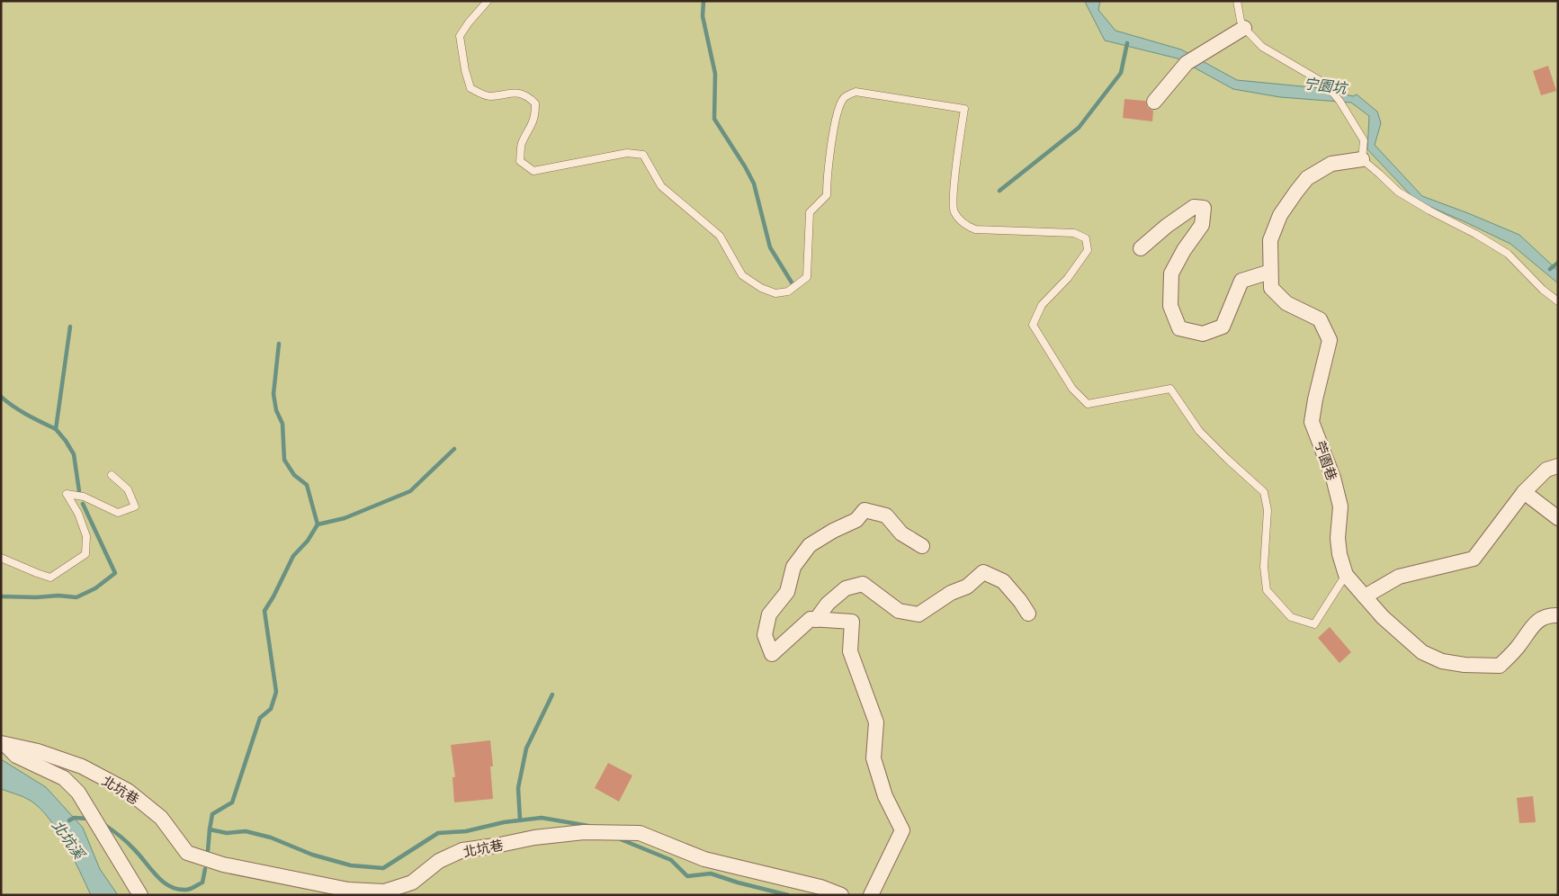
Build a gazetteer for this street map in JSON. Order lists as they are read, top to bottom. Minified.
{"streets":{"street":["苧園巷","北坑巷"]},"water":["宁園坑","北坑溪"]}
